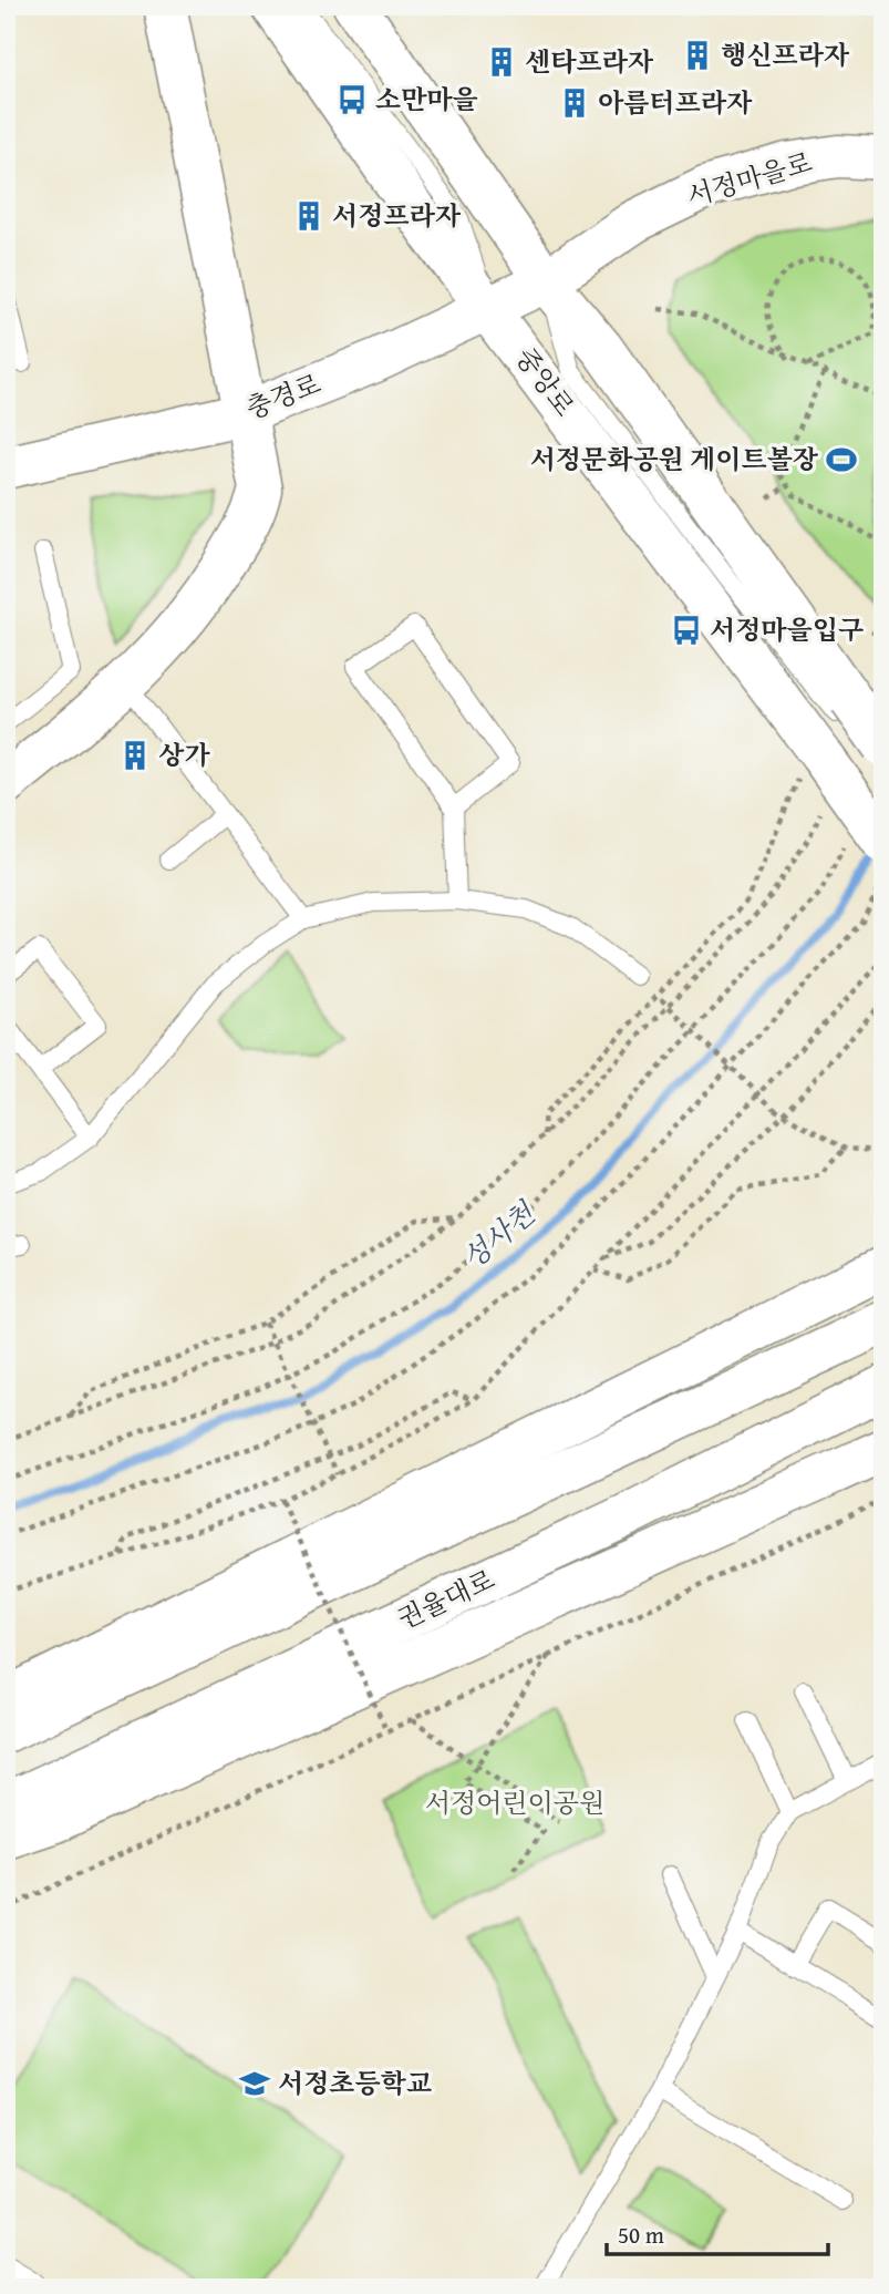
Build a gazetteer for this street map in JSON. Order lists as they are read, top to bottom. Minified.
{"streets":{"main road":["서정마을로","중앙로","충경로","권율대로"]},"crossings":[["서정마을로","충경로"],["중앙로","충경로"]],"water":["성사천"],"parks":["서정어린이공원"],"places":{"building":["행신프라자","센타프라자","아름터프라자","서정프라자","상가"],"bus stop":["소만마을","서정마을입구"],"sports":["서정문화공원 게이트볼장"],"school or university":["서정초등학교"]},"scale_bar":"50 m"}
